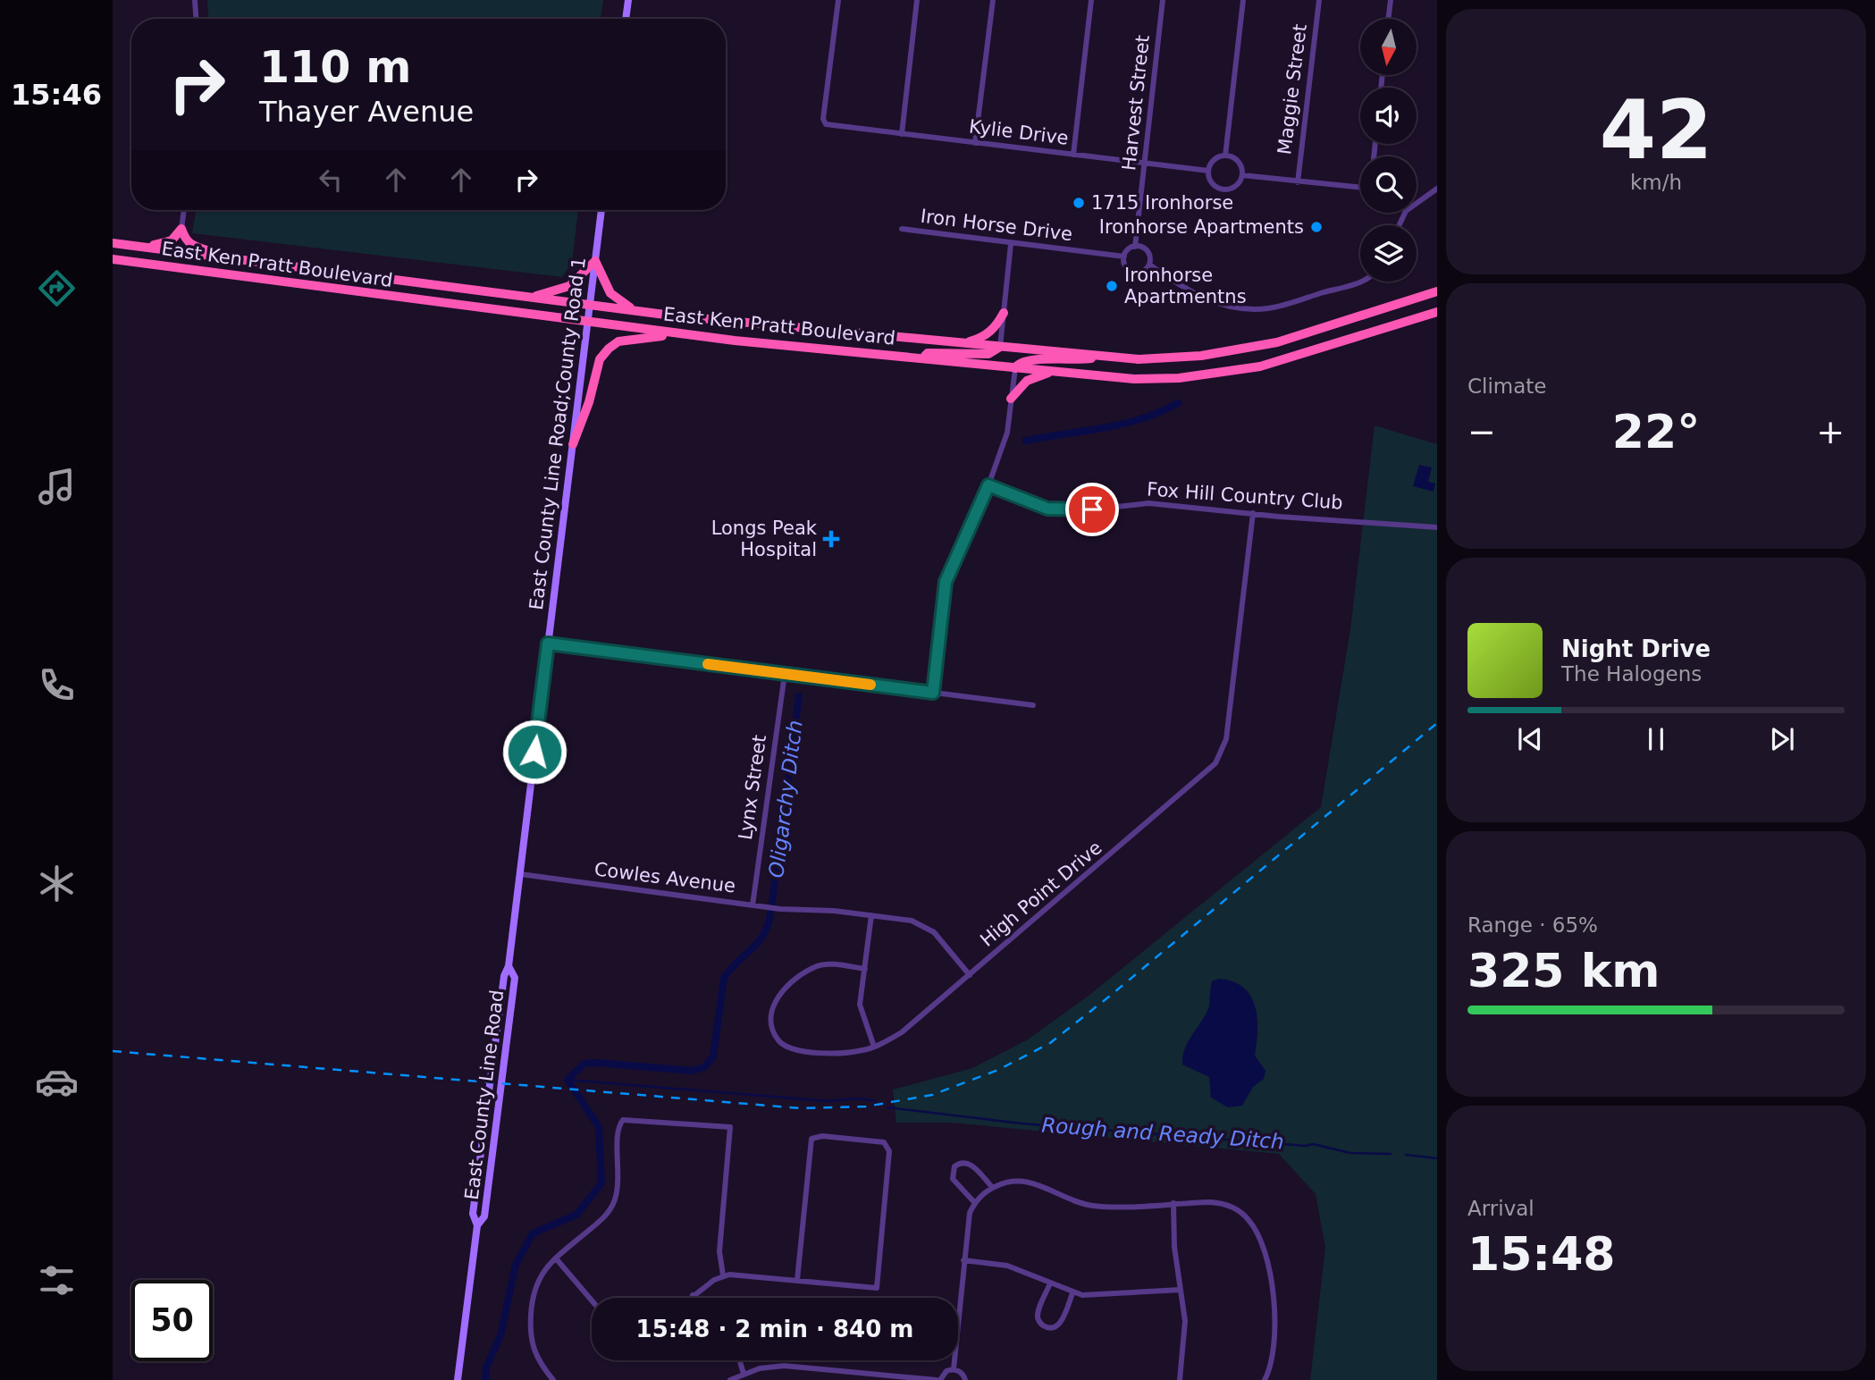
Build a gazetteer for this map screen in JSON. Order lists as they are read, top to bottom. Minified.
{"streets":{"highway":["East Ken Pratt Boulevard"],"main road":["East County Line Road;County Road 1"],"street":["Maggie Street","Harvest Street","Kylie Drive","Iron Horse Drive","Fox Hill Country Club","Lynx Street","Cowles Avenue","High Point Drive"]},"crossings":[["Harvest Street","Kylie Drive"],["Harvest Street","Iron Horse Drive"],["East Ken Pratt Boulevard","East County Line Road;County Road 1"],["East County Line Road;County Road 1","Cowles Avenue"],["Fox Hill Country Club","High Point Drive"],["Lynx Street","Cowles Avenue"],["Cowles Avenue","High Point Drive"]],"water":["Oligarchy Ditch","Rough and Ready Ditch"],"places":{"other":["1715 Ironhorse","Ironhorse Apartments","Ironhorse Apartmentns"],"health":["Longs Peak Hospital"]},"north":"bottom","page":{"tabs":"15:46","tile":[["42","km/h"],"Climate",["Range · 65%","325 km"],["Arrival","15:48"]],"turn":["110 m","Thayer Avenue"],"heat":["−","22°","+"],"song":["Night Drive","The Halogens"],"limit":"50","trip":"15:48 · 2 min · 840 m"}}
